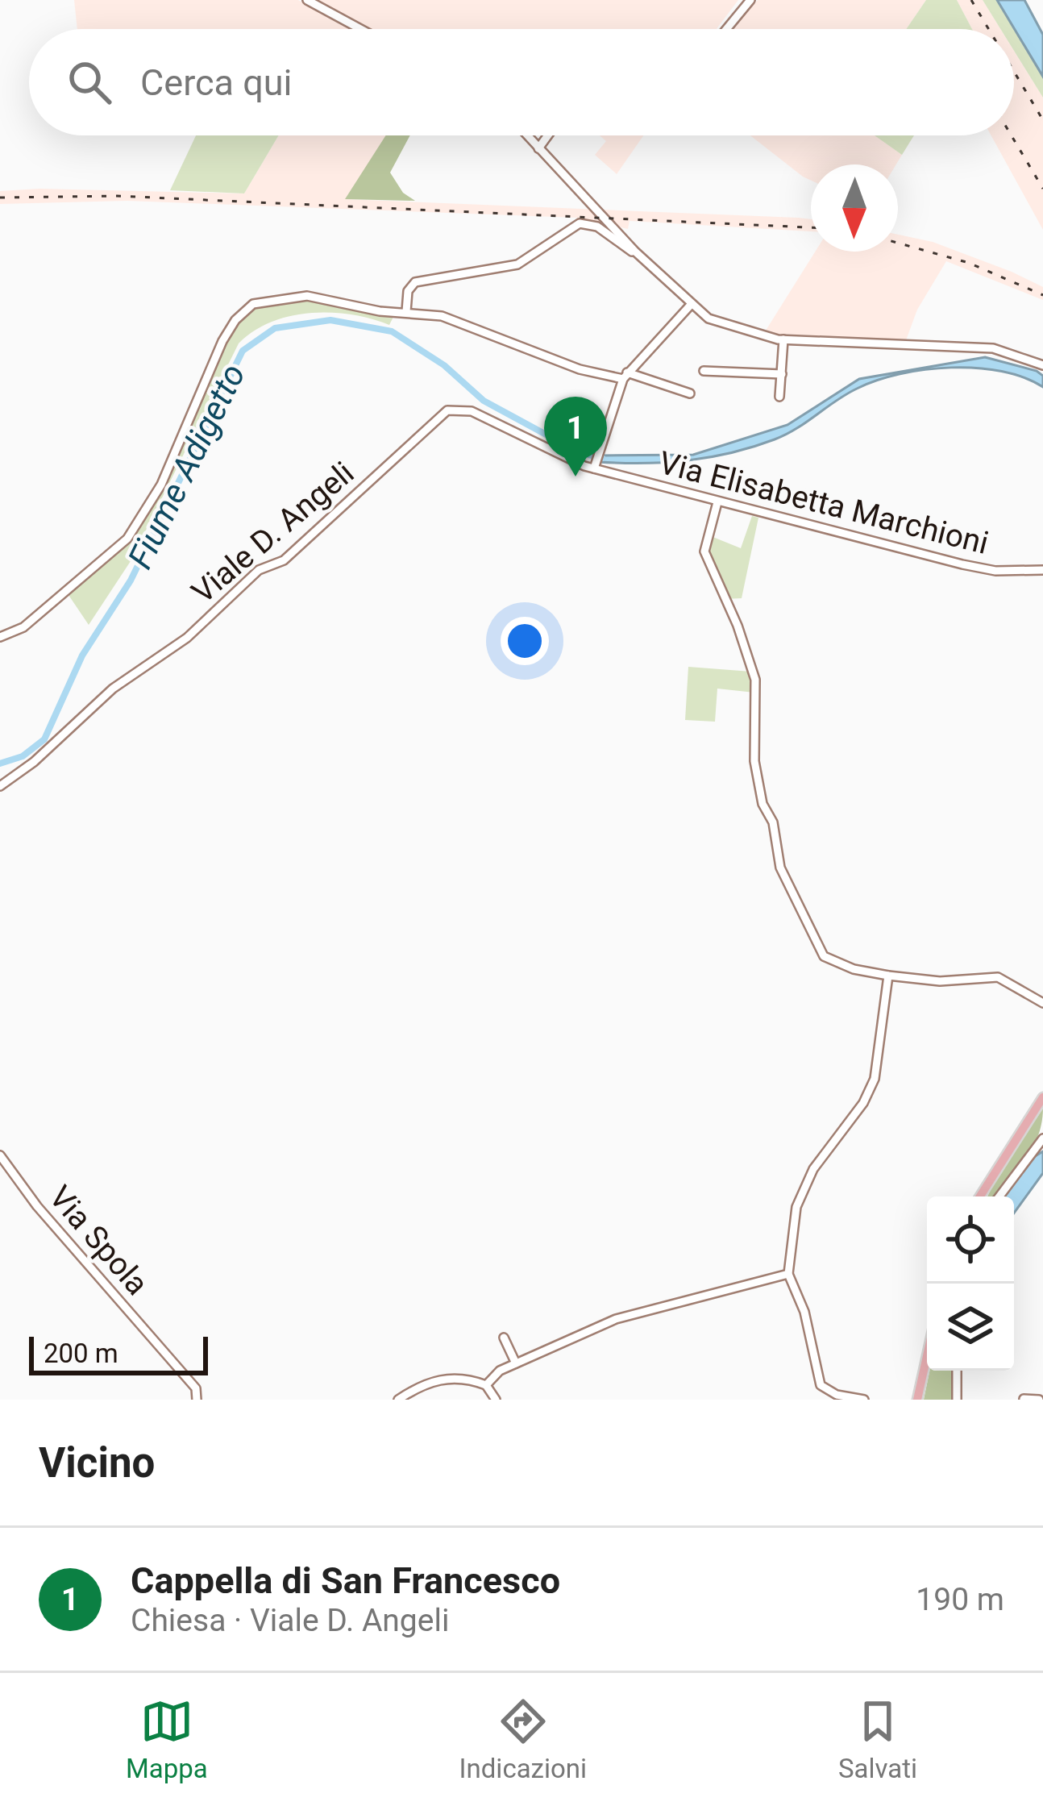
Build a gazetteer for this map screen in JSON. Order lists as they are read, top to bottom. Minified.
{"streets":{"street":["Via Elisabetta Marchioni","Viale D. Angeli","Via Spola"]},"crossings":[["Via Elisabetta Marchioni","Viale D. Angeli"]],"water":["Fiume Adigetto"],"scale_bar":"200 m","north":"bottom","page":{"search":"Cerca qui","pins":"1","scale":"200 m","heading":"Vicino","list":[{"mark":"1","name":"Cappella di San Francesco","note":"Chiesa · Viale D. Angeli","value":"190 m"}],"nav":["Mappa","Indicazioni","Salvati"]}}
